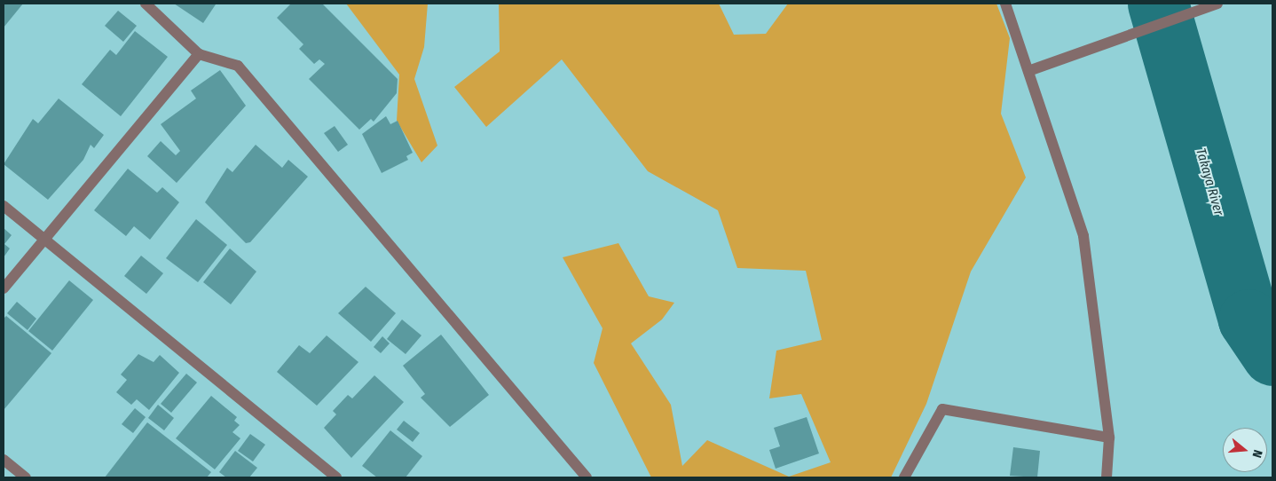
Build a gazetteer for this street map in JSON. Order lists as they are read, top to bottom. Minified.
{"water":["Takaya River"],"north":"right"}
